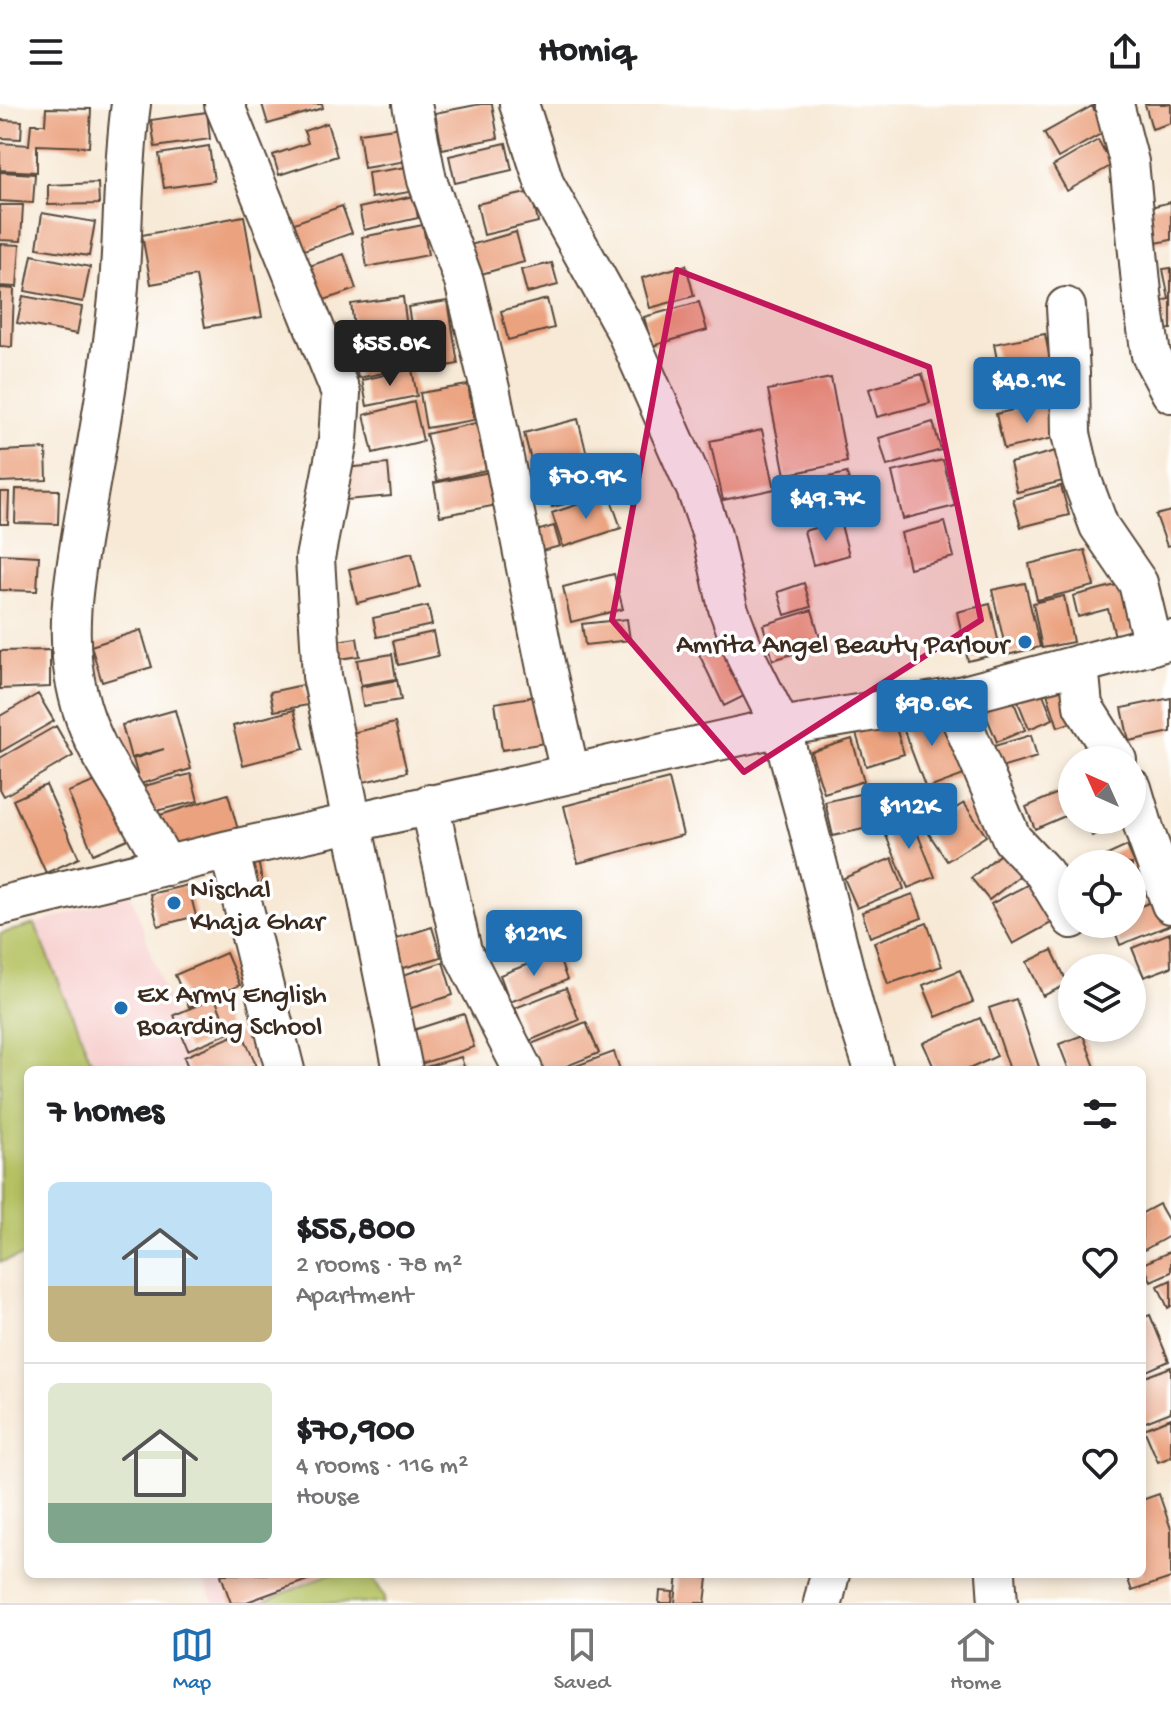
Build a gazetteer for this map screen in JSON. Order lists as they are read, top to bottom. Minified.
{"places":["Amrita Angel Beauty Parlour","Nischal Khaja Ghar","Ex Army English Boarding School"],"north":"top left","page":{"header":"Homiq","price":["$55.8K","$48.1K","$70.9K","$49.7K","$98.6K","$112K","$121K"],"heading":"7 homes","list":[{"name":"$55,800","note":"2 rooms · 78 m² · Apartment"},{"name":"$70,900","note":"4 rooms · 116 m² · House"}],"tabs":["Map","Saved","Home"]}}
